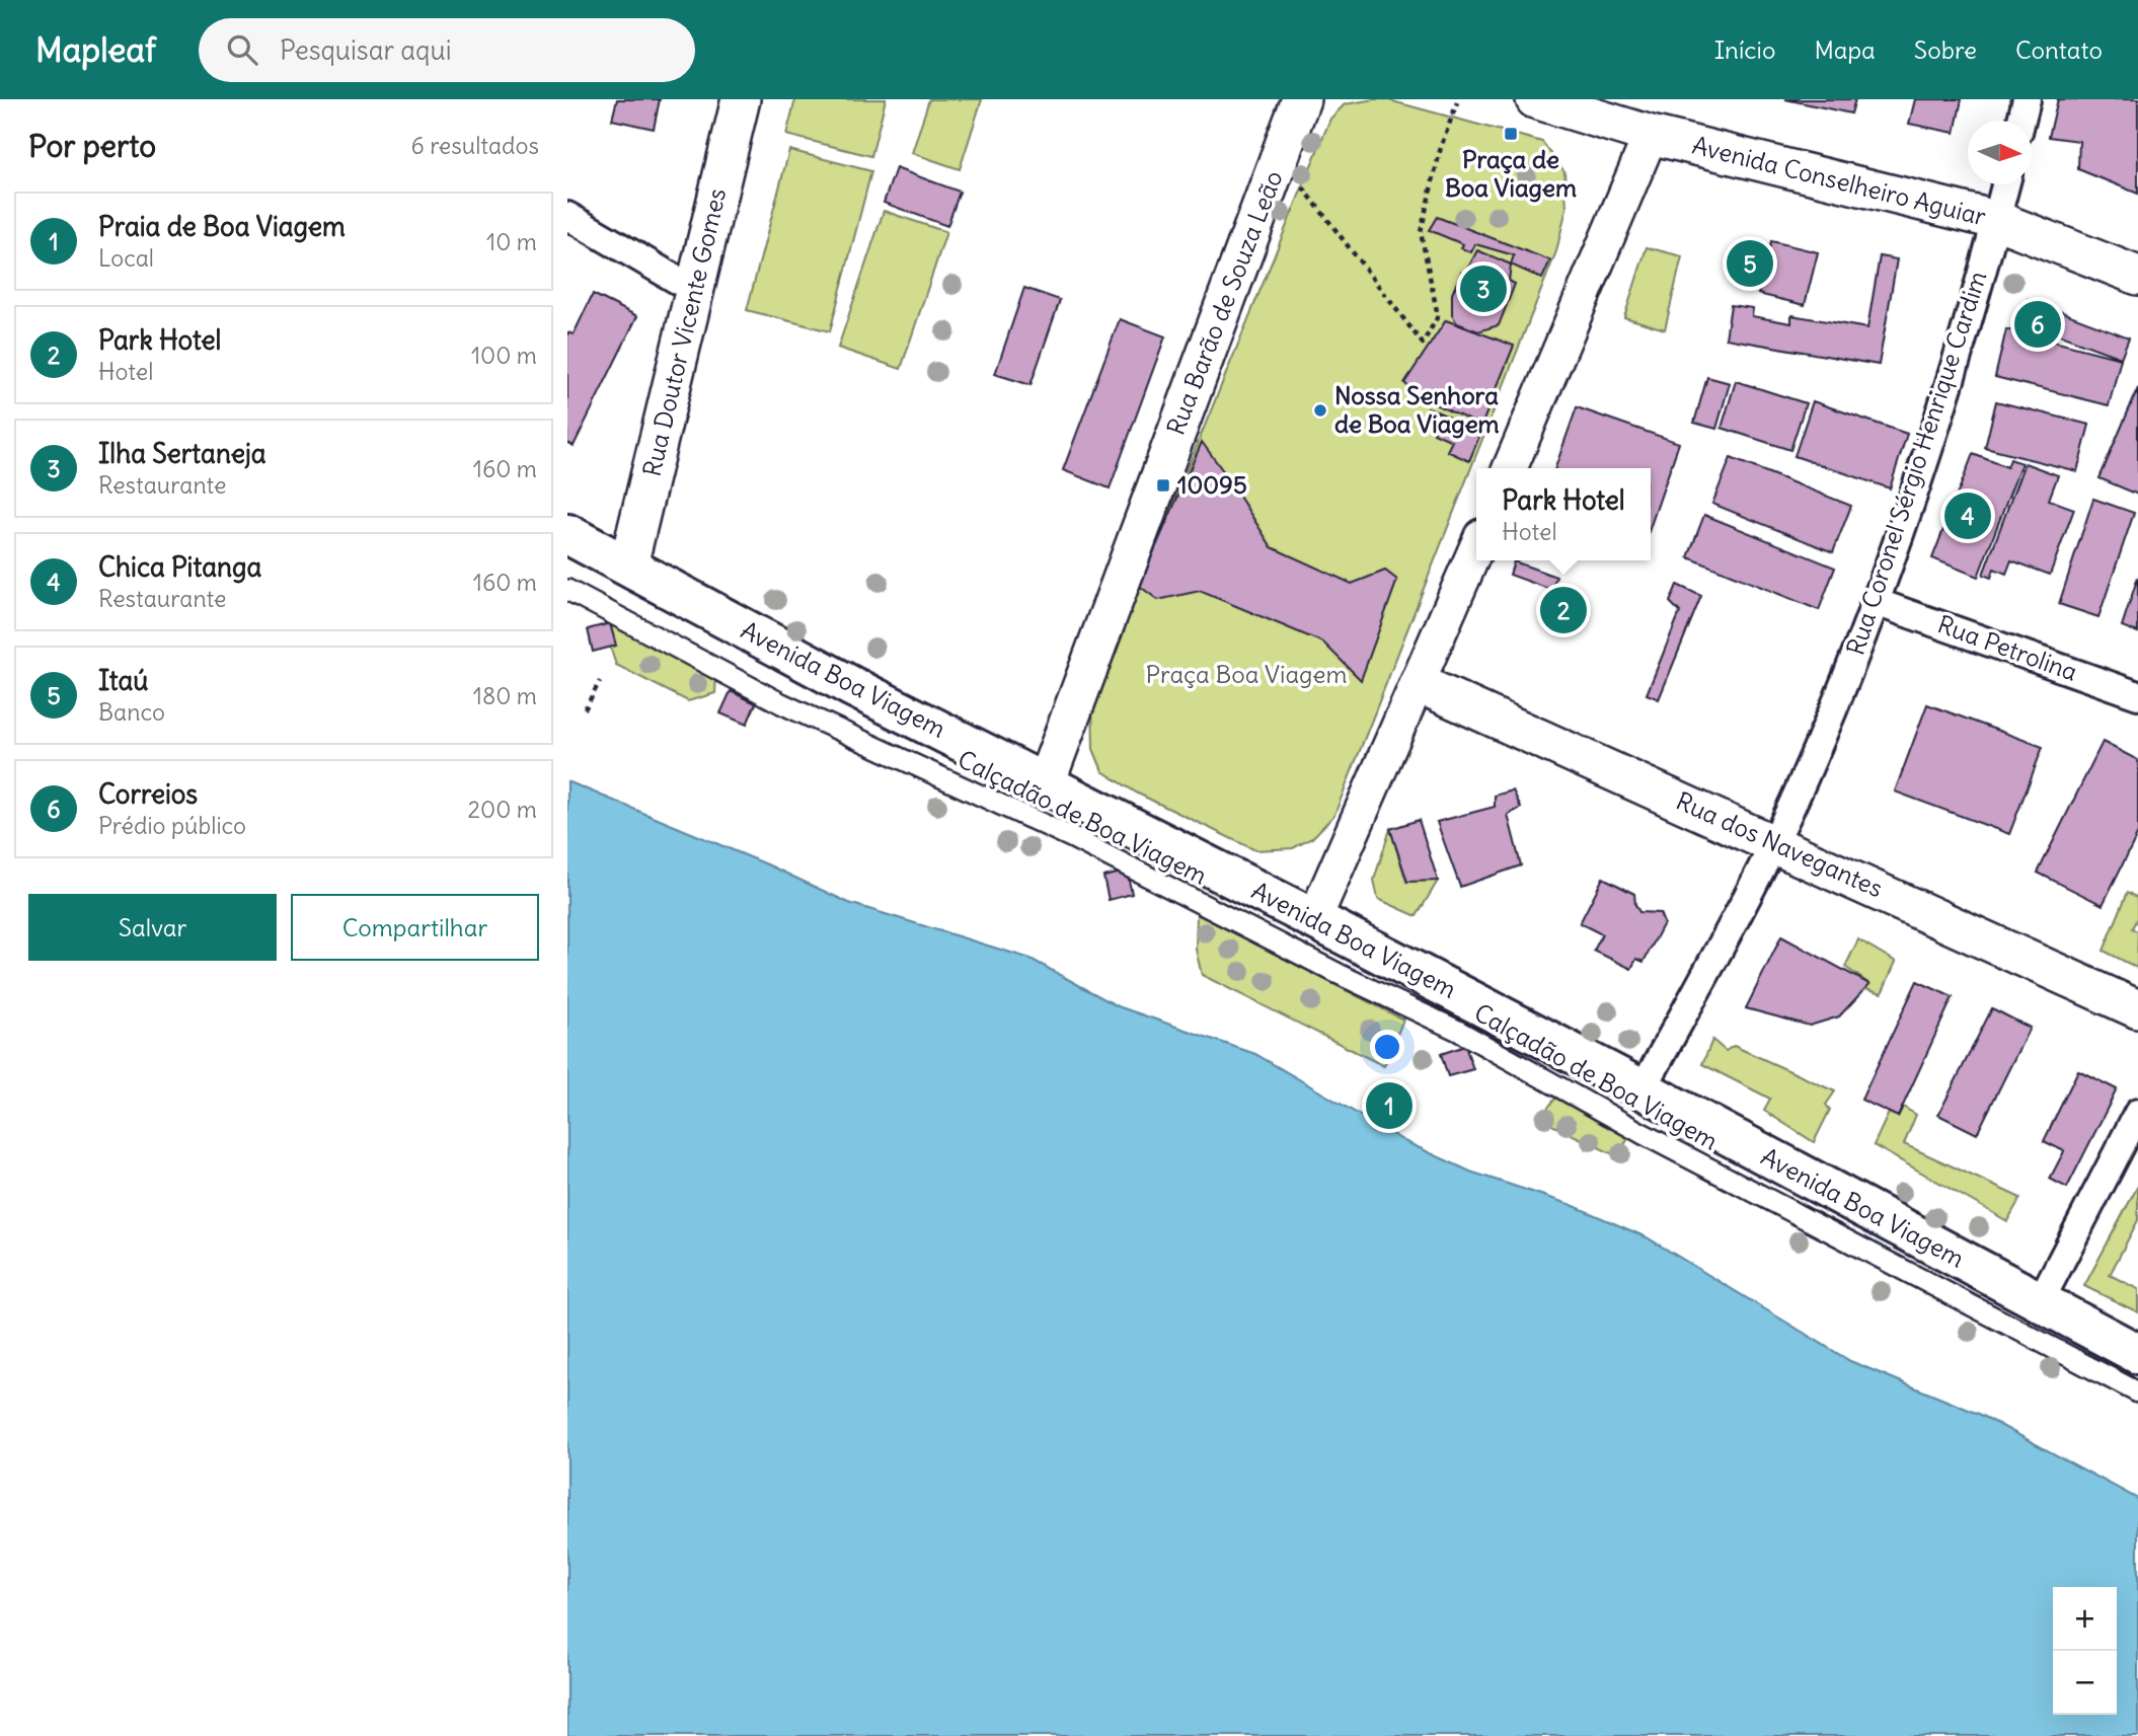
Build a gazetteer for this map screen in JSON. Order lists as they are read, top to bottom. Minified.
{"streets":{"main road":["Avenida Conselheiro Aguiar","Rua Barão de Souza Leão","Rua Doutor Vicente Gomes","Avenida Boa Viagem","Rua dos Navegantes"],"street":["Rua Coronel Sérgio Henrique Cardim","Rua Petrolina","Calçadão de Boa Viagem"]},"crossings":[["Avenida Conselheiro Aguiar","Rua Coronel Sérgio Henrique Cardim"],["Rua Barão de Souza Leão","Avenida Boa Viagem"],["Rua Doutor Vicente Gomes","Avenida Boa Viagem"],["Rua Coronel Sérgio Henrique Cardim","Rua Petrolina"],["Rua Coronel Sérgio Henrique Cardim","Avenida Boa Viagem"],["Rua Coronel Sérgio Henrique Cardim","Rua dos Navegantes"]],"parks":["Praça Boa Viagem"],"places":{"transit":["Praça de Boa Viagem","10095"],"other":["Nossa Senhora de Boa Viagem"]},"north":"right","page":{"header":"Mapleaf","search":"Pesquisar aqui","nav":["Início","Mapa","Sobre","Contato"],"heading":["Por perto","6 resultados"],"list":[{"mark":"1","name":"Praia de Boa Viagem","note":"Local","value":"10 m"},{"mark":"2","name":"Park Hotel","note":"Hotel","value":"100 m"},{"mark":"3","name":"Ilha Sertaneja","note":"Restaurante","value":"160 m"},{"mark":"4","name":"Chica Pitanga","note":"Restaurante","value":"160 m"},{"mark":"5","name":"Itaú","note":"Banco","value":"180 m"},{"mark":"6","name":"Correios","note":"Prédio público","value":"200 m"}],"pins":["5","3","6","4","2","1"],"popup":["Park Hotel","Hotel"],"buttons":["Salvar","Compartilhar"],"map_buttons":["+","−"]}}
